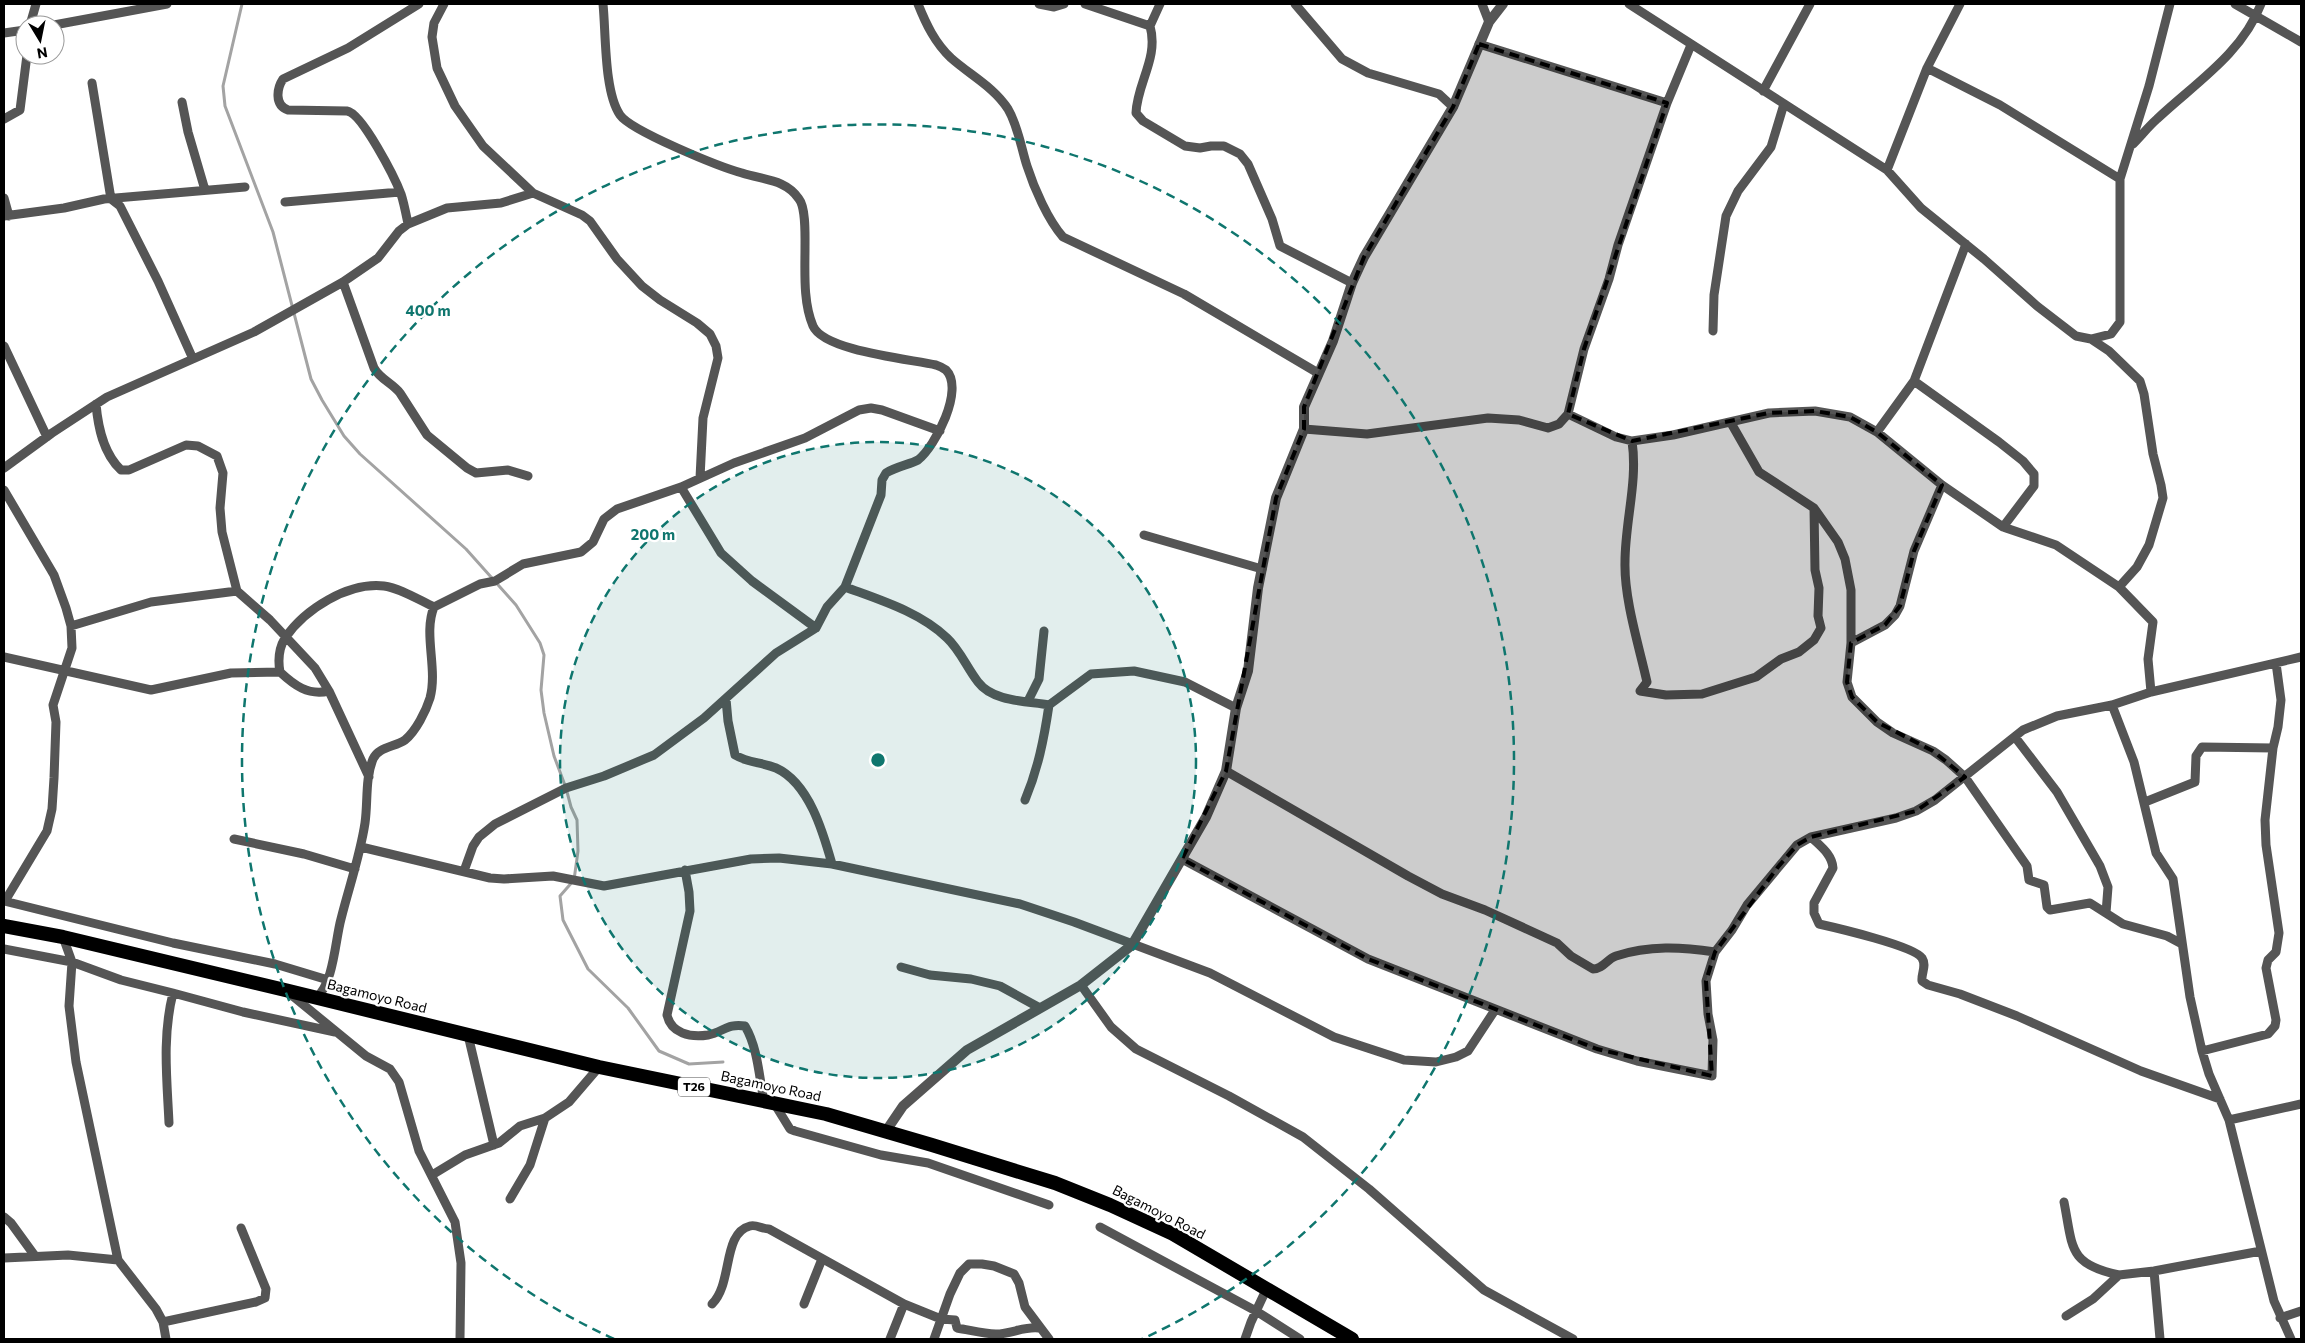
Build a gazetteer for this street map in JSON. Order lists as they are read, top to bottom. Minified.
{"streets":{"highway":["Bagamoyo Road","T26"]},"north":"bottom","rings":["400 m","200 m"]}
